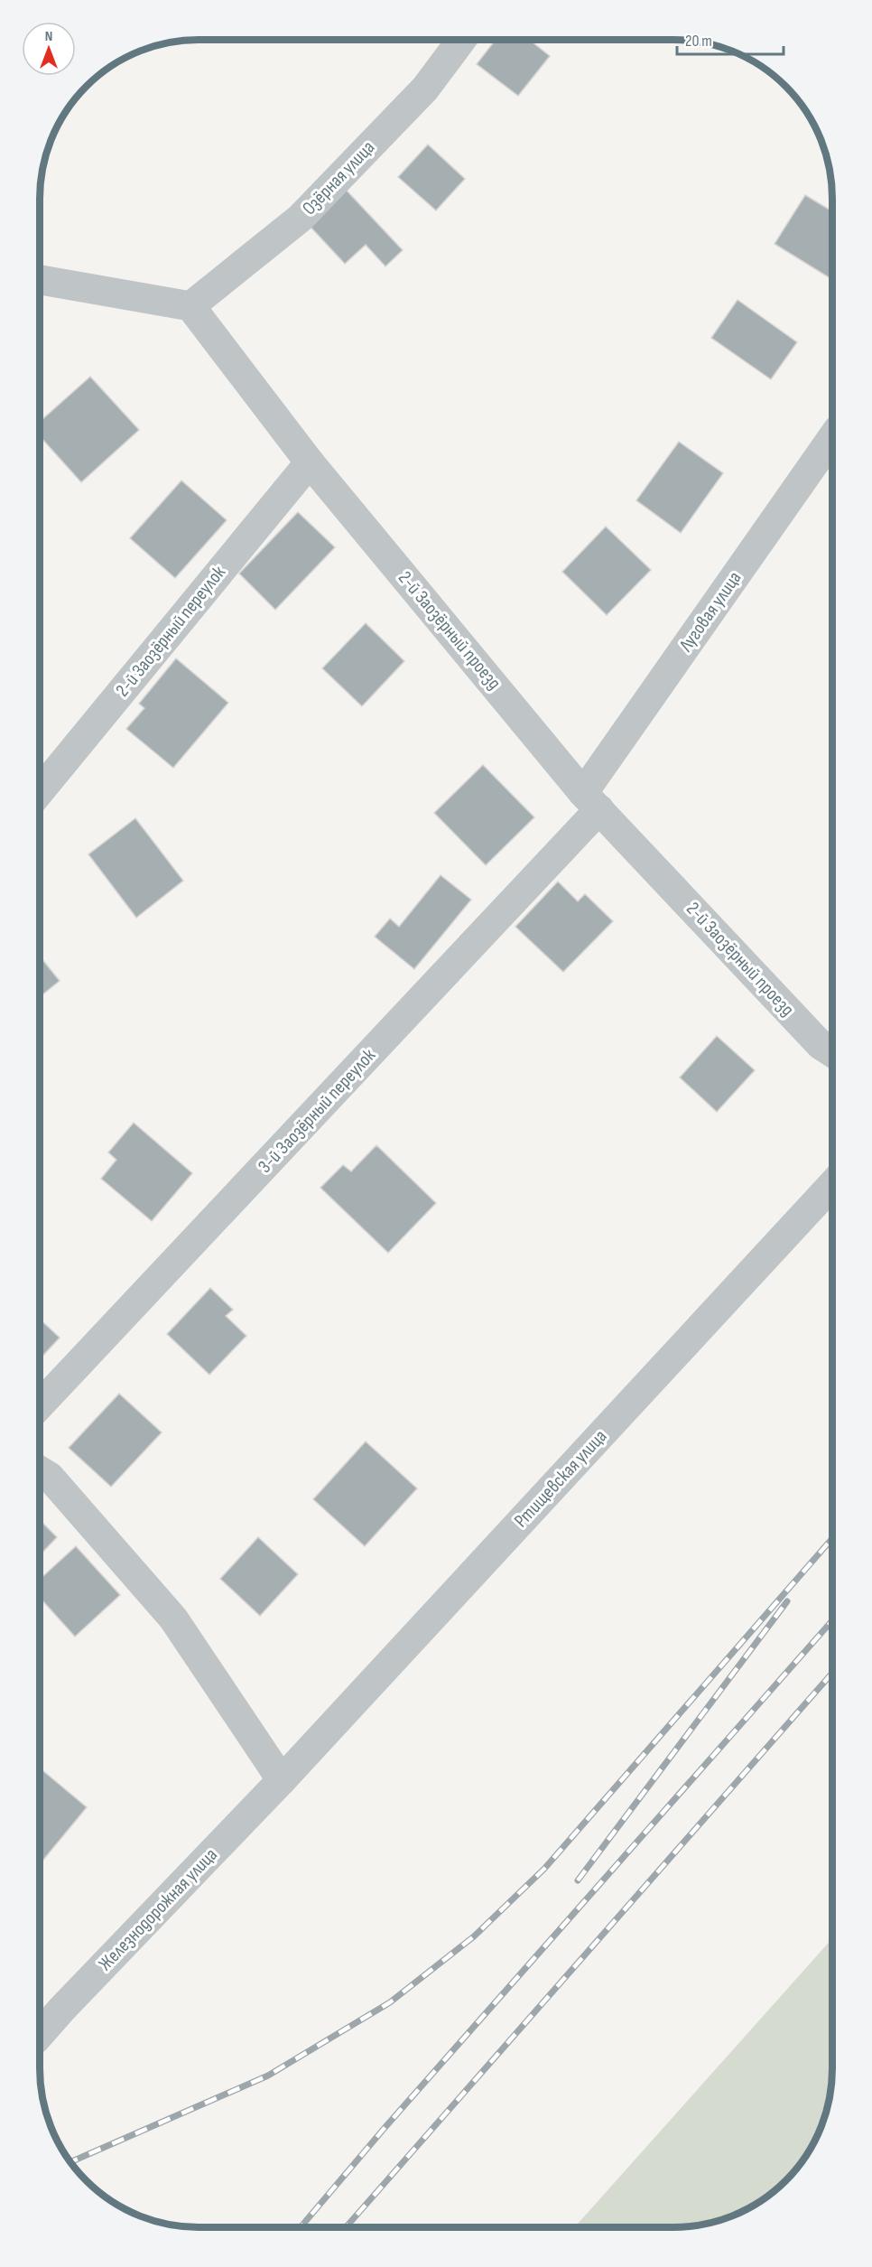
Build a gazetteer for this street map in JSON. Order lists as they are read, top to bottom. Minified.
{"streets":{"street":["Озёрная улица","Луговая улица","2-й Заозёрный проезд","2-й Заозёрный переулок","3-й Заозёрный переулок","Ртищевская улица","Железнодорожная улица"]},"crossings":[["Озёрная улица","2-й Заозёрный проезд"],["Луговая улица","2-й Заозёрный проезд"],["Луговая улица","3-й Заозёрный переулок"],["2-й Заозёрный проезд","2-й Заозёрный переулок"],["2-й Заозёрный проезд","3-й Заозёрный переулок"],["Ртищевская улица","Железнодорожная улица"]],"scale_bar":"20 m","north":"top"}
